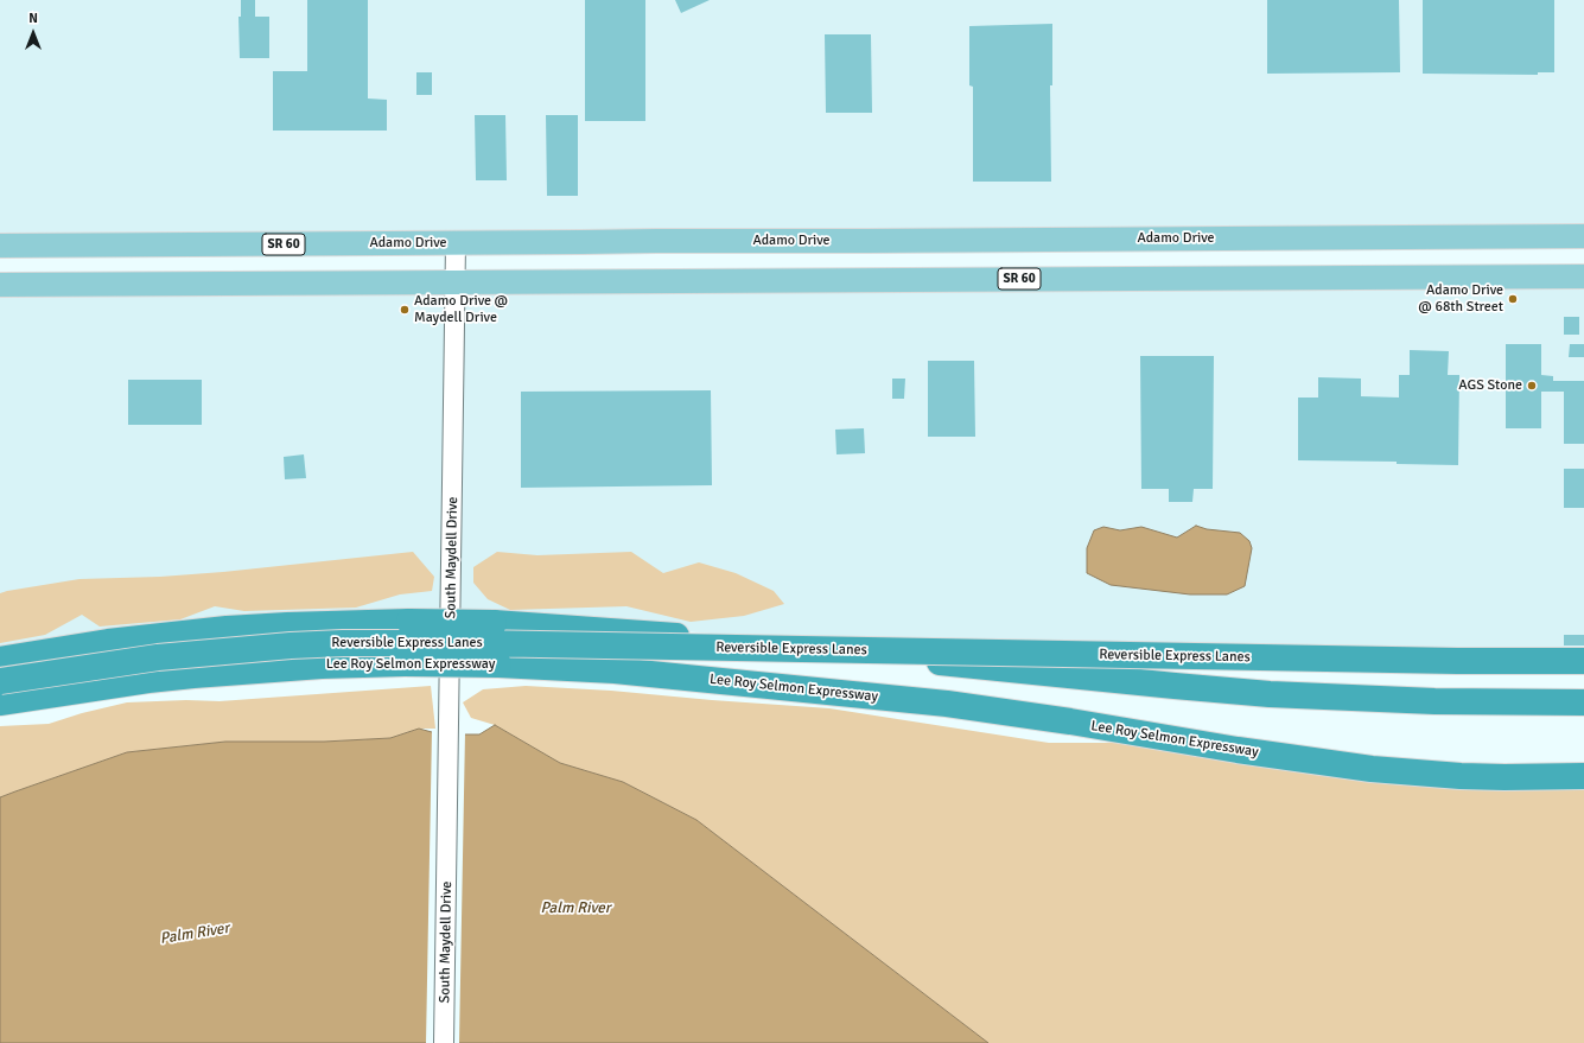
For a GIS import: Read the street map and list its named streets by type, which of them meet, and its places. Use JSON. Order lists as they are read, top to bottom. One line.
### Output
{"streets":{"highway":["Reversible Express Lanes","Lee Roy Selmon Expressway"],"main road":["Adamo Drive","SR 60"],"street":["South Maydell Drive"]},"crossings":[["Adamo Drive","South Maydell Drive"],["SR 60","South Maydell Drive"]],"water":["Palm River"],"places":["Adamo Drive @ 68th Street","Adamo Drive @ Maydell Drive","AGS Stone"],"north":"top"}
